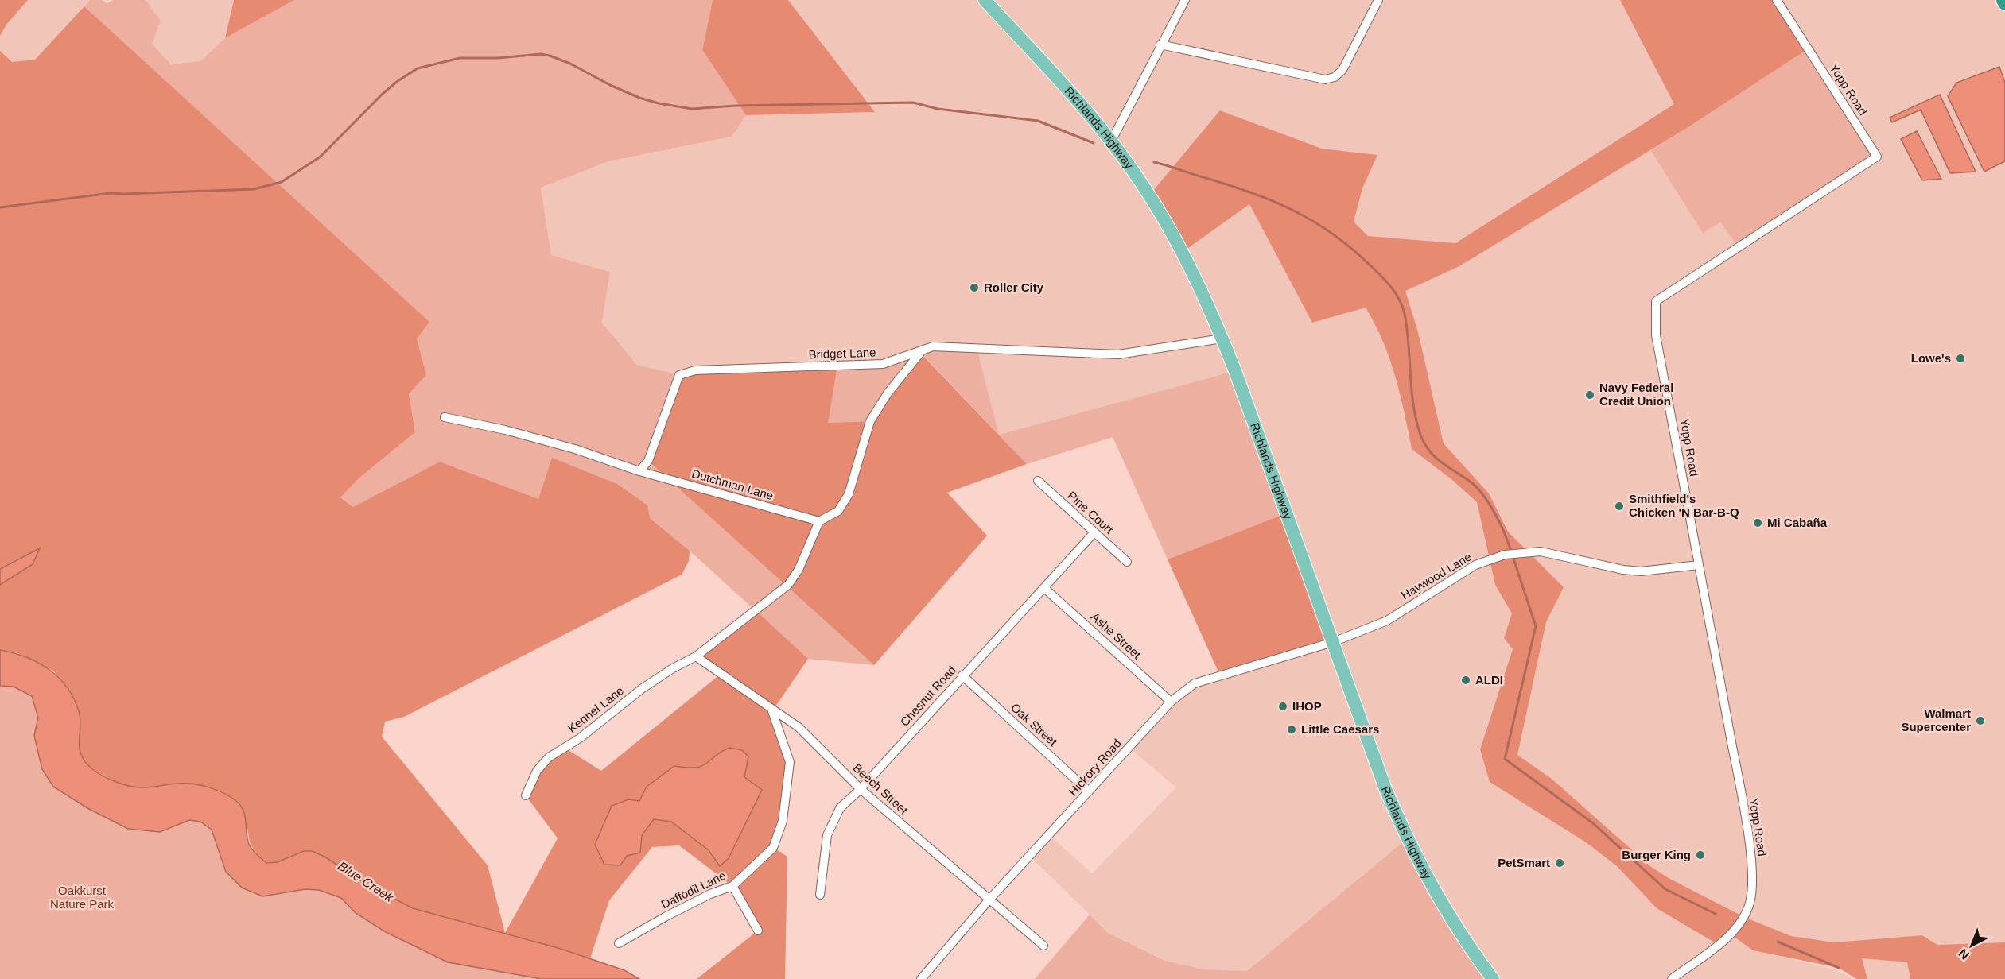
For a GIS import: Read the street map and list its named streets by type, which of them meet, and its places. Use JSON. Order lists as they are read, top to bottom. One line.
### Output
{"streets":{"main road":["Richlands Highway"],"street":["Yopp Road","Bridget Lane","Dutchman Lane","Pine Court","Haywood Lane","Ashe Street","Chesnut Road","Kennel Lane","Oak Street","Hickory Road","Beech Street","Daffodil Lane"]},"crossings":[["Yopp Road","Haywood Lane"],["Richlands Highway","Bridget Lane"],["Richlands Highway","Haywood Lane"],["Richlands Highway","Hickory Road"],["Bridget Lane","Dutchman Lane"],["Dutchman Lane","Kennel Lane"],["Pine Court","Chesnut Road"],["Haywood Lane","Hickory Road"],["Ashe Street","Chesnut Road"],["Ashe Street","Hickory Road"],["Chesnut Road","Oak Street"],["Chesnut Road","Beech Street"],["Kennel Lane","Beech Street"],["Oak Street","Hickory Road"],["Hickory Road","Beech Street"],["Beech Street","Daffodil Lane"]],"water":["Blue Creek"],"parks":["Oakkurst Nature Park"],"places":["Roller City","Lowe's","Navy Federal Credit Union","Smithfield's Chicken 'N Bar-B-Q","Mi Cabaña","ALDI","IHOP","Walmart Supercenter","Little Caesars","Burger King","PetSmart"],"north":"bottom left"}
